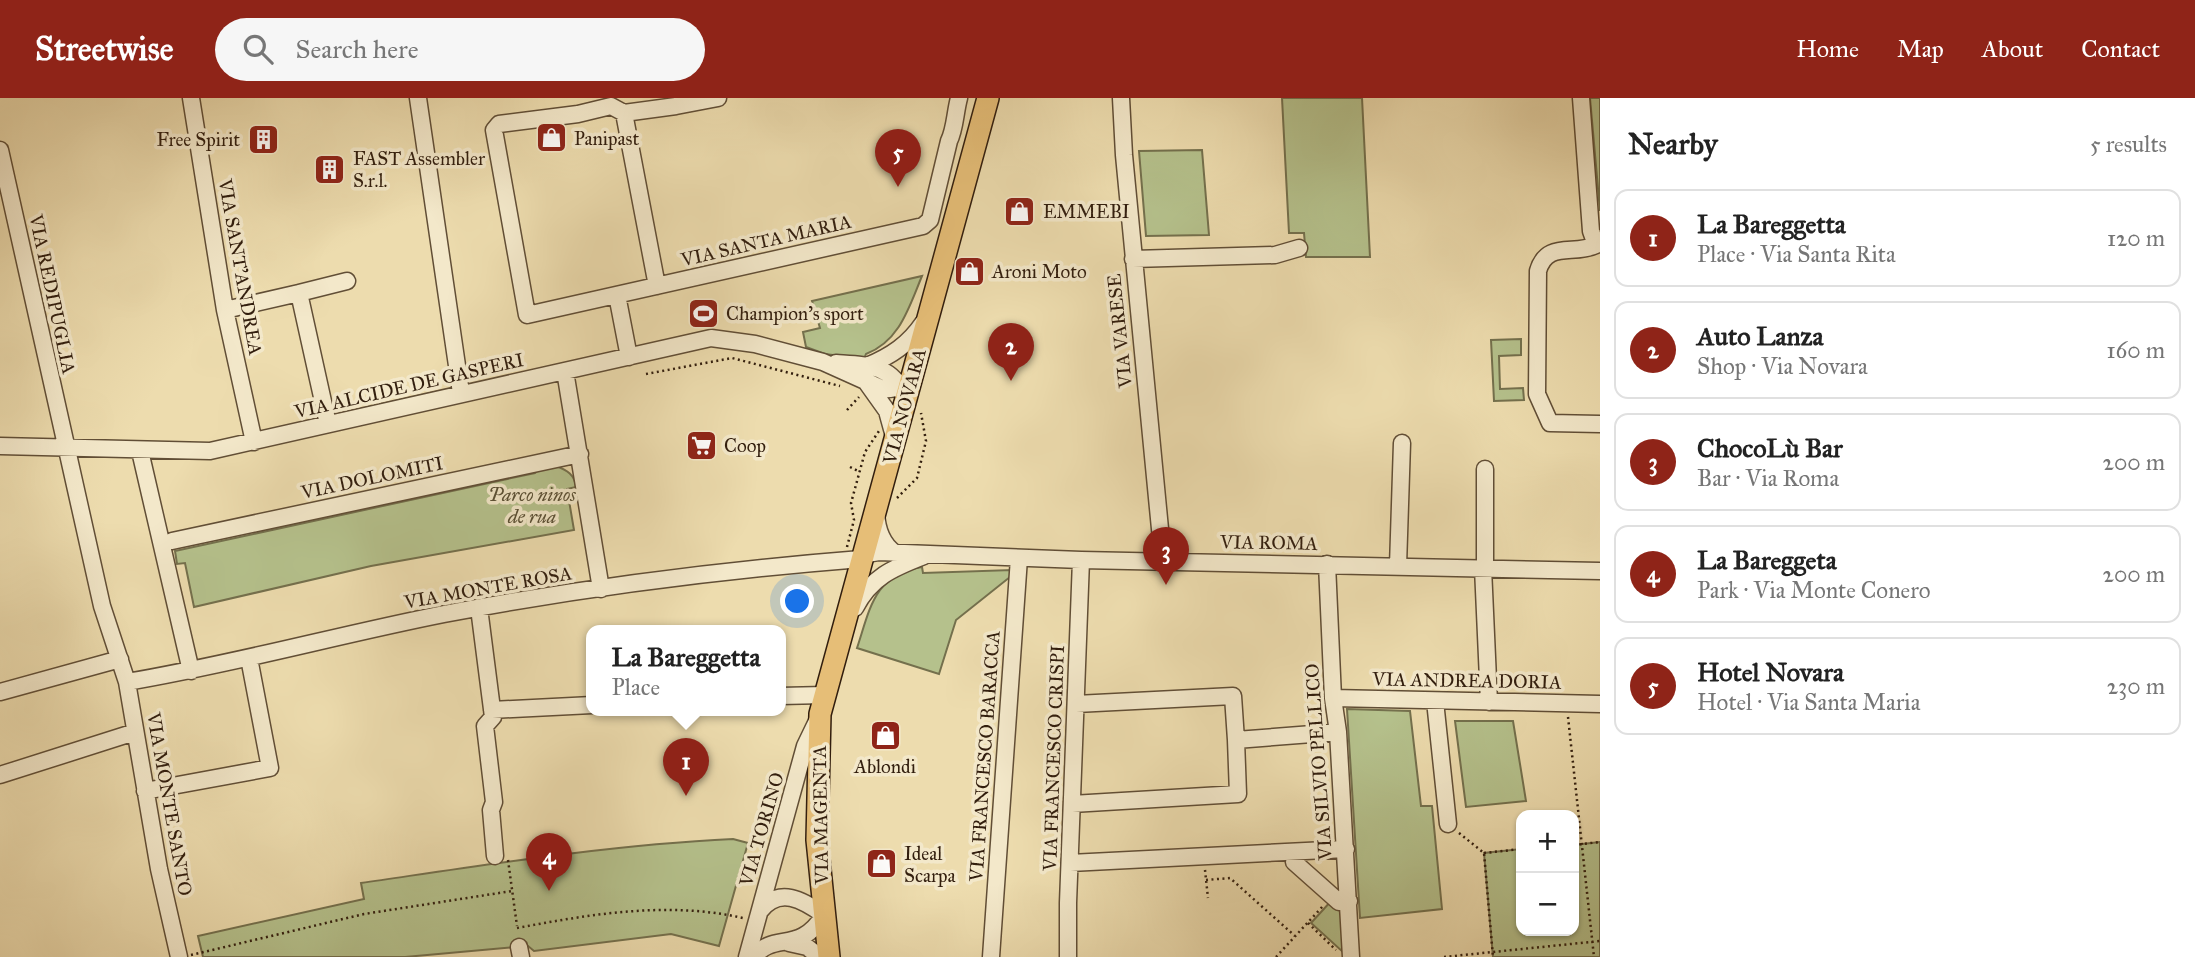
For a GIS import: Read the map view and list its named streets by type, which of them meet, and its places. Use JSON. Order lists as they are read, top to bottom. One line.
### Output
{"streets":{"main road":["VIA NOVARA","VIA MAGENTA"],"street":["VIA SANTA MARIA","VIA SANT'ANDREA","VIA REDIPUGLIA","VIA VARESE","VIA ALCIDE DE GASPERI","VIA DOLOMITI","VIA ROMA","VIA MONTE ROSA","VIA ANDREA DORIA","VIA FRANCESCO BARACCA","VIA FRANCESCO CRISPI","VIA SILVIO PELLICO","VIA MONTE SANTO","VIA TORINO"]},"crossings":[["VIA SANT'ANDREA","VIA ALCIDE DE GASPERI"],["VIA REDIPUGLIA","VIA ALCIDE DE GASPERI"],["VIA REDIPUGLIA","VIA MONTE SANTO"],["VIA VARESE","VIA ROMA"],["VIA ALCIDE DE GASPERI","VIA NOVARA"],["VIA NOVARA","VIA MONTE ROSA"],["VIA NOVARA","VIA MAGENTA"],["VIA NOVARA","VIA TORINO"],["VIA ROMA","VIA MONTE ROSA"],["VIA ROMA","VIA FRANCESCO BARACCA"],["VIA ROMA","VIA FRANCESCO CRISPI"],["VIA ROMA","VIA SILVIO PELLICO"],["VIA MONTE ROSA","VIA MONTE SANTO"],["VIA ANDREA DORIA","VIA SILVIO PELLICO"],["VIA MAGENTA","VIA TORINO"]],"parks":["Parco ninos de rua"],"places":{"shop":["Panipast","EMMEBI","Aroni Moto","Ablondi","Ideal Scarpa"],"building":["Free Spirit","FAST Assembler S.r.l."],"sports":["Champion's sport"],"supermarket":["Coop"]},"page":{"header":"Streetwise","search":"Search here","nav":["Home","Map","About","Contact"],"heading":["Nearby","5 results"],"pins":["5","2","3","1","4"],"list":[{"mark":"1","name":"La Bareggetta","note":"Place · Via Santa Rita","value":"120 m"},{"mark":"2","name":"Auto Lanza","note":"Shop · Via Novara","value":"160 m"},{"mark":"3","name":"ChocoLù Bar","note":"Bar · Via Roma","value":"200 m"},{"mark":"4","name":"La Bareggeta","note":"Park · Via Monte Conero","value":"200 m"},{"mark":"5","name":"Hotel Novara","note":"Hotel · Via Santa Maria","value":"230 m"}],"popup":["La Bareggetta","Place"],"map_buttons":["+","−"]}}
